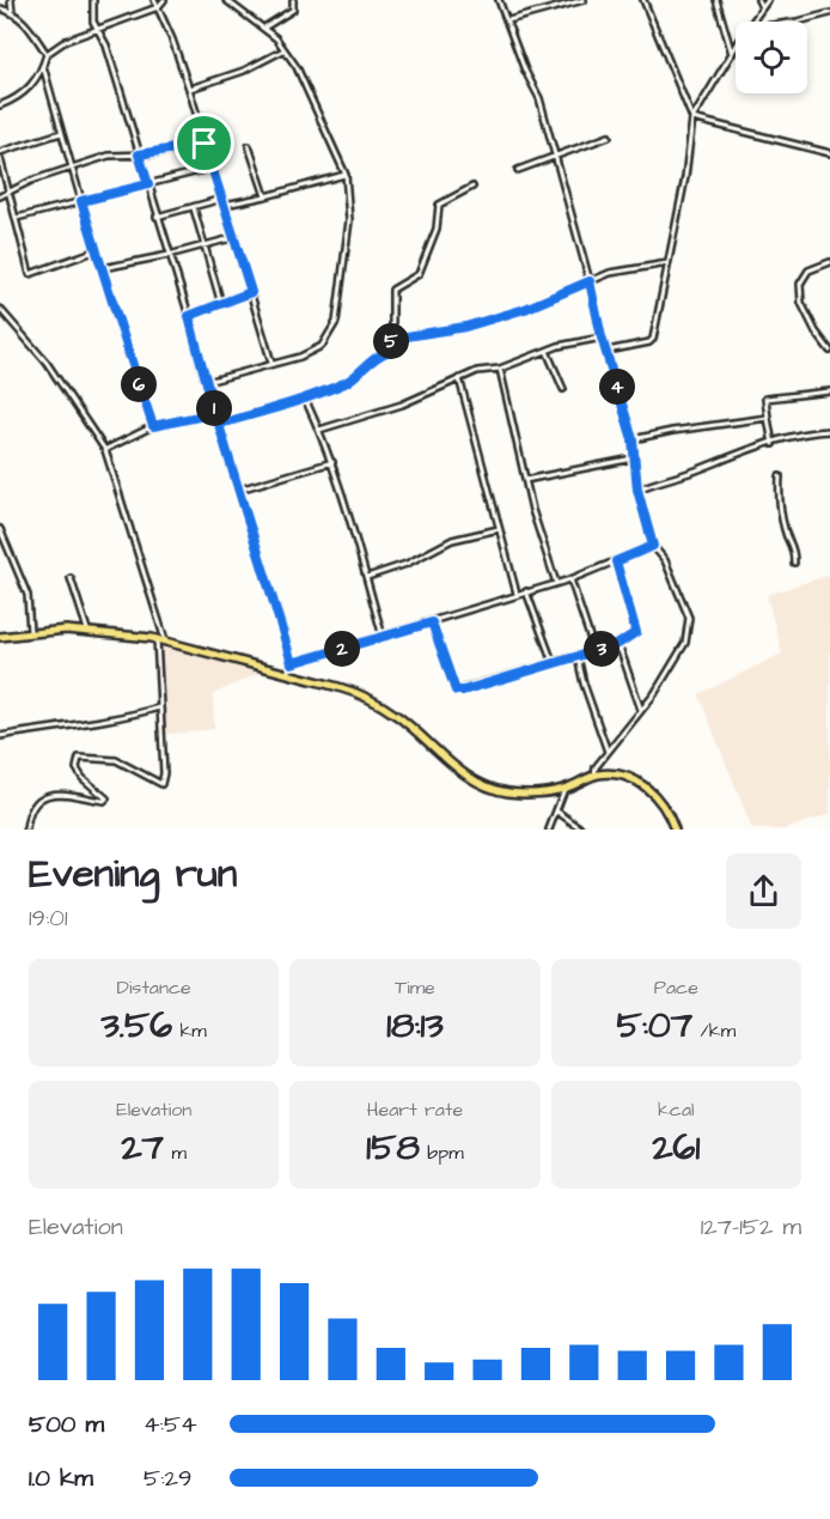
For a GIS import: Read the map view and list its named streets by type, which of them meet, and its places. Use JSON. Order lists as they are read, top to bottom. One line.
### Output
{"page":{"pins":["5","6","4","1","2","3"],"heading":["Evening run","19:01"],"stats":[["Distance","3.56 km"],["Time","18:13"],["Pace","5:07 /km"],["Elevation","27 m"],["Heart rate","158 bpm"],["kcal","261"]],"chart":["Elevation","127–152 m"],"list":[{"name":"500 m","note":"4:54"},{"name":"1.0 km","note":"5:29"}]}}
